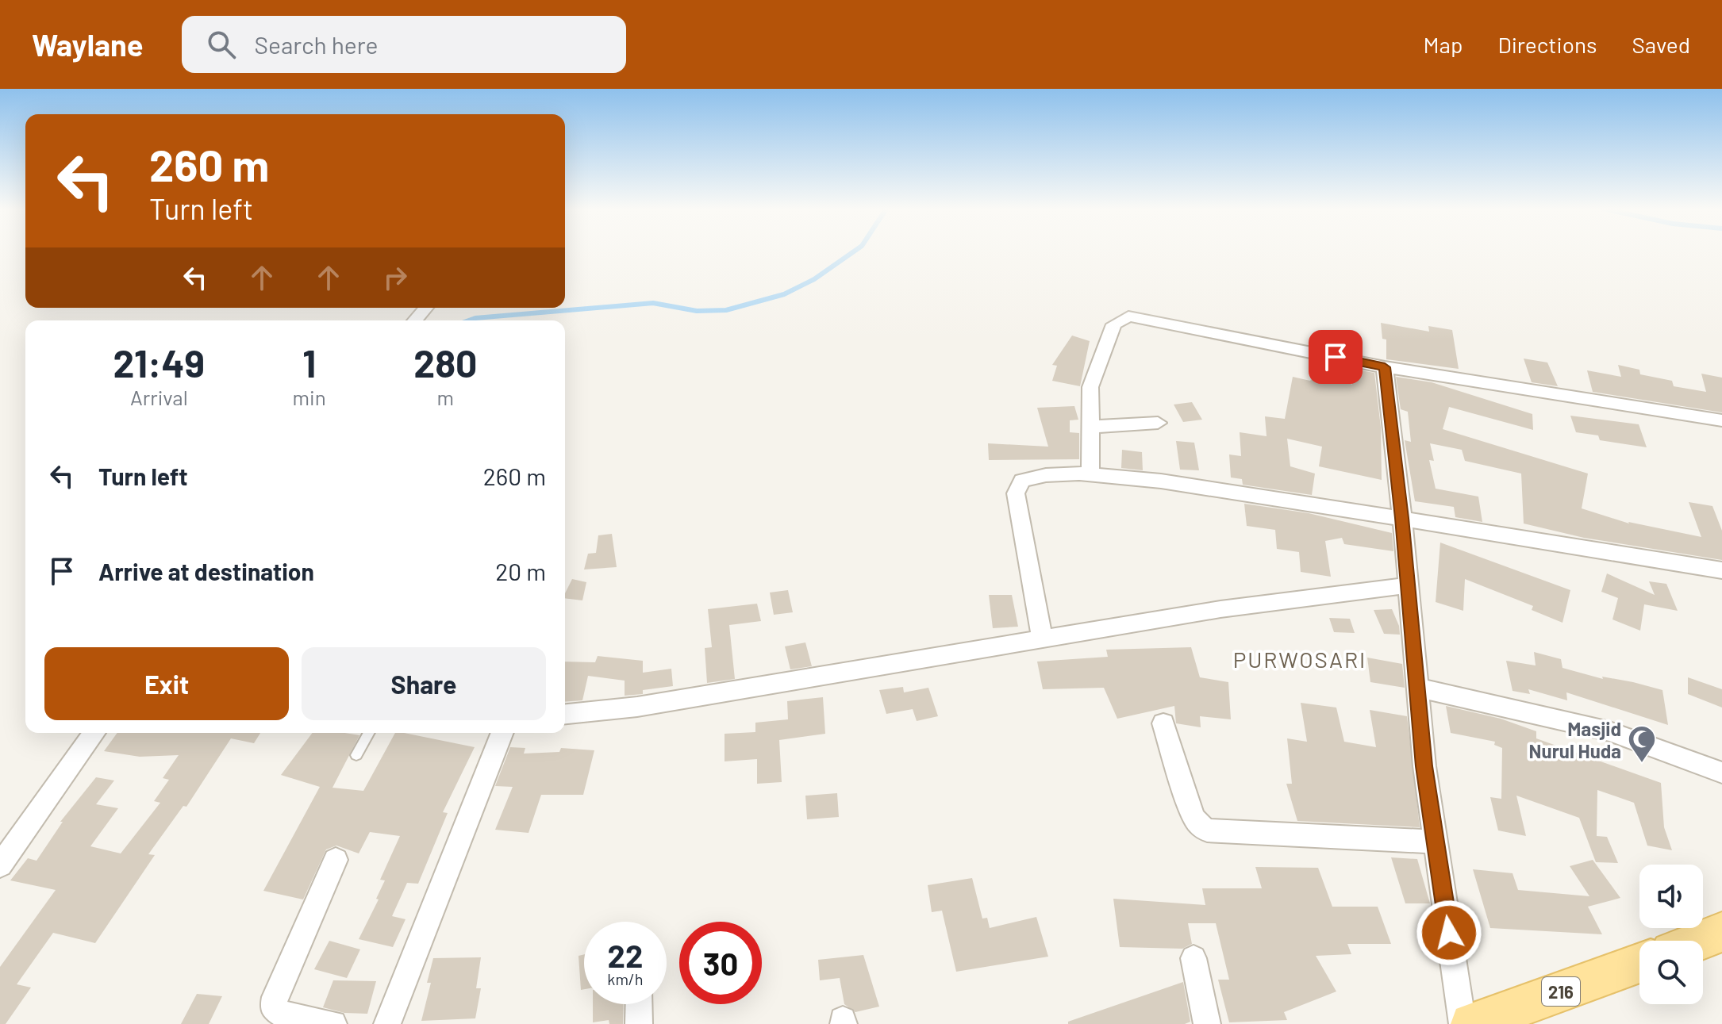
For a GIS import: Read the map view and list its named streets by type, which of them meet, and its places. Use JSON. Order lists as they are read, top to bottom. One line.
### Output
{"streets":{"main road":["216"]},"districts":["PURWOSARI"],"places":{"mosque":["Masjid Nurul Huda"]},"page":{"header":"Waylane","search":"Search here","nav":["Map","Directions","Saved"],"turn":["260 m","Turn left"],"eta":["21:49","Arrival","1","min","280","m"],"list":[{"name":"Turn left","value":"260 m"},{"name":"Arrive at destination","value":"20 m"}],"buttons":["Exit","Share"],"speed":"22 km/h","limit":"30"}}
